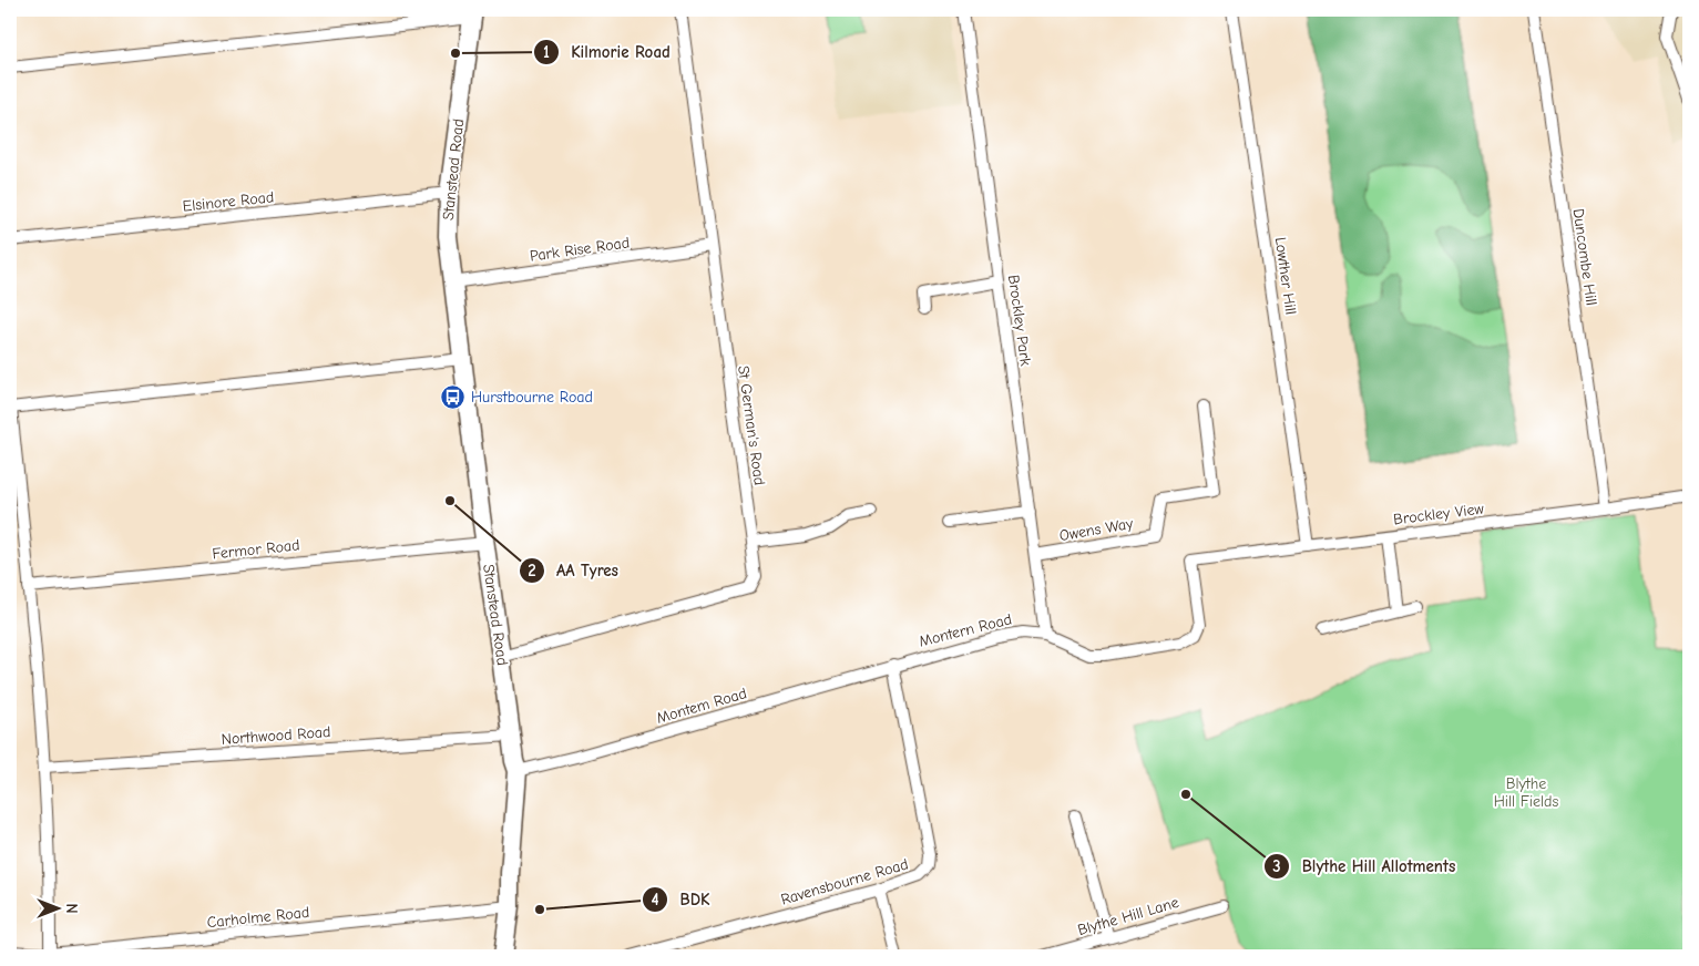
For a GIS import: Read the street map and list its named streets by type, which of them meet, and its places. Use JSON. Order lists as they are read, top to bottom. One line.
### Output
{"streets":{"highway":["Stanstead Road"],"street":["Elsinore Road","Park Rise Road","Duncombe Hill","Lowther Hill","Brockley Park","St German's Road","Brockley View","Owens Way","Fermor Road","Montern Road","Montem Road","Northwood Road","Ravensbourne Road","Blythe Hill Lane","Carholme Road"]},"crossings":[["Stanstead Road","Elsinore Road"],["Stanstead Road","Park Rise Road"],["Stanstead Road","St German's Road"],["Stanstead Road","Fermor Road"],["Stanstead Road","Montem Road"],["Stanstead Road","Northwood Road"],["Stanstead Road","Carholme Road"],["Park Rise Road","St German's Road"],["Duncombe Hill","Brockley View"],["Lowther Hill","Brockley View"],["Brockley Park","Brockley View"],["Brockley Park","Owens Way"],["Brockley Park","Montern Road"],["Brockley View","Montern Road"],["Montern Road","Montem Road"],["Montern Road","Ravensbourne Road"],["Montem Road","Ravensbourne Road"]],"parks":["Blythe Hill Fields"],"places":{"other":["Kilmorie Road","AA Tyres","Blythe Hill Allotments","BDK"],"bus stop":["Hurstbourne Road"]},"north":"right"}
